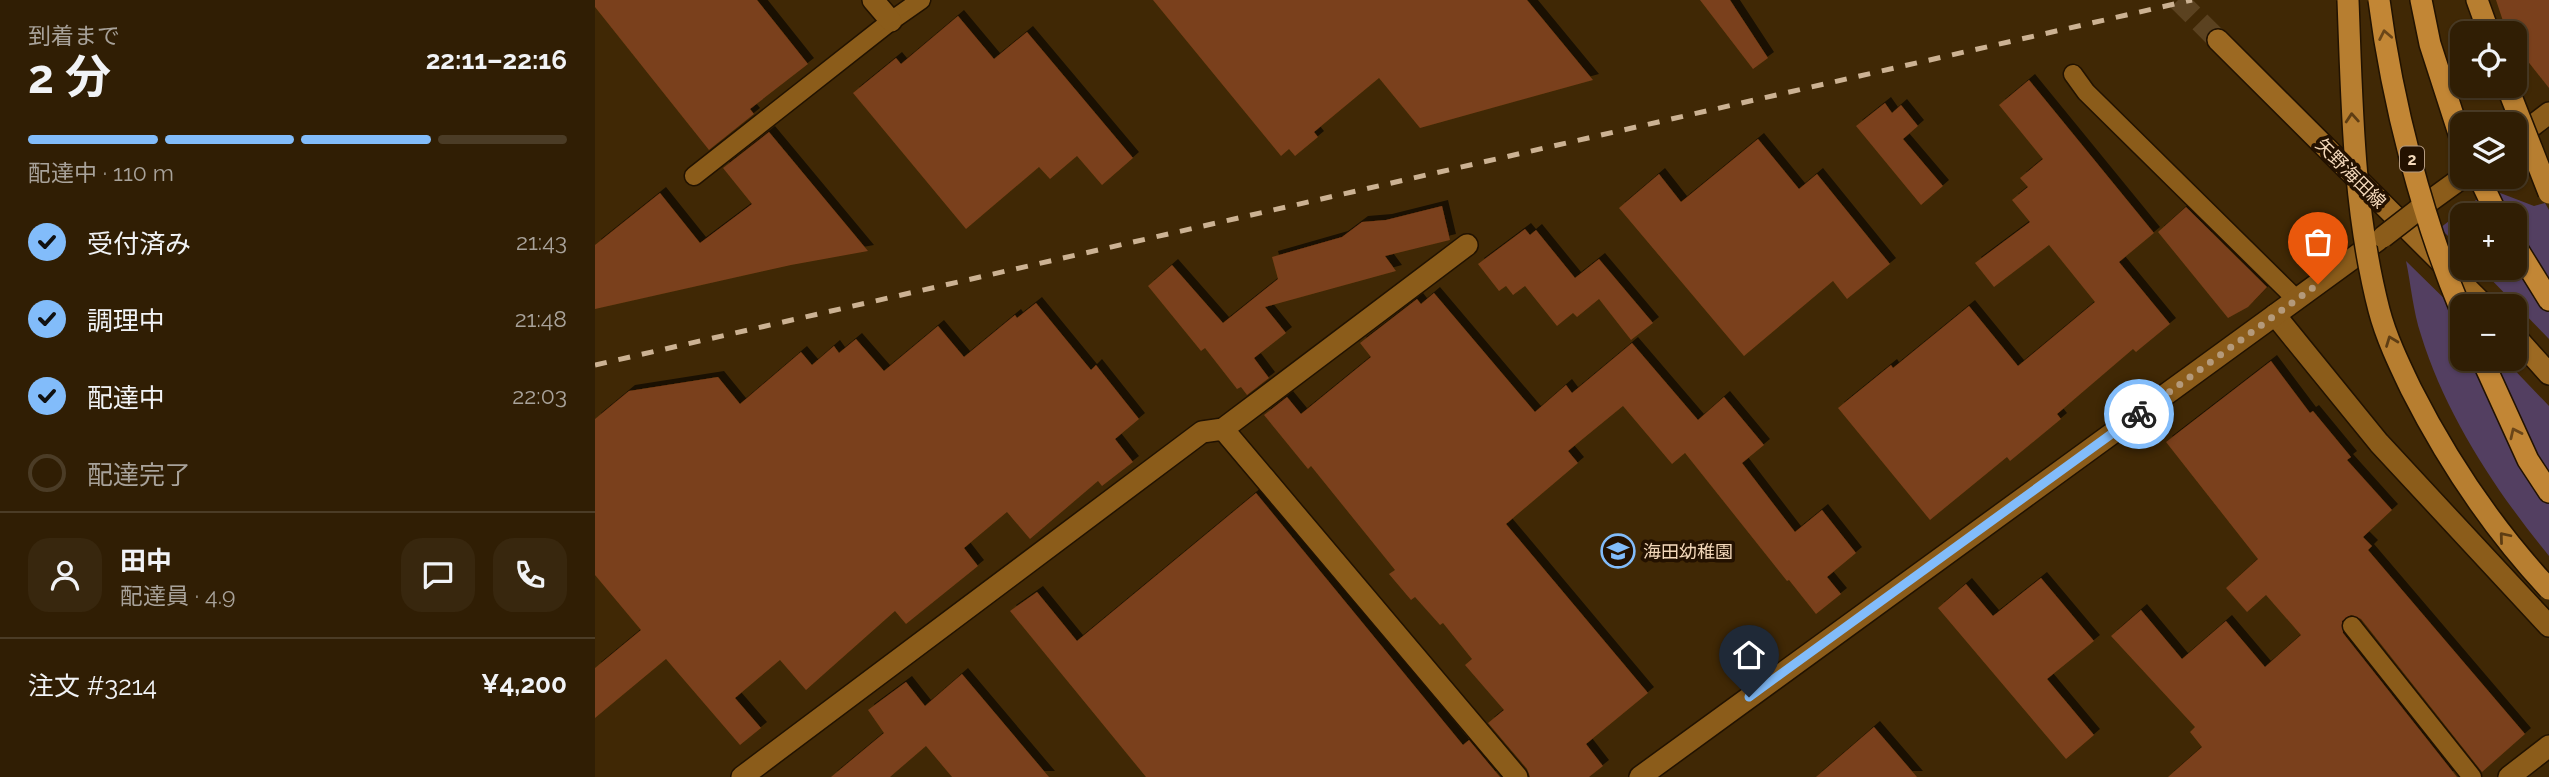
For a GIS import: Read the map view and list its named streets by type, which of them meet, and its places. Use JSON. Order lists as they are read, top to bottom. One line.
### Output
{"streets":{"highway":["2"],"main road":["矢野海田線"]},"places":{"school or university":["海田幼稚園"]},"page":{"heading":["2 分","到着まで","22:11–22:16"],"panel":["田中","配達員 · 4.9","注文 #3214","¥4,200"],"map_buttons":["+","−"],"bar":"配達中 · 110 m","list":[["受付済み","21:43"],["調理中","21:48"],["配達中","22:03"],"配達完了"]}}
